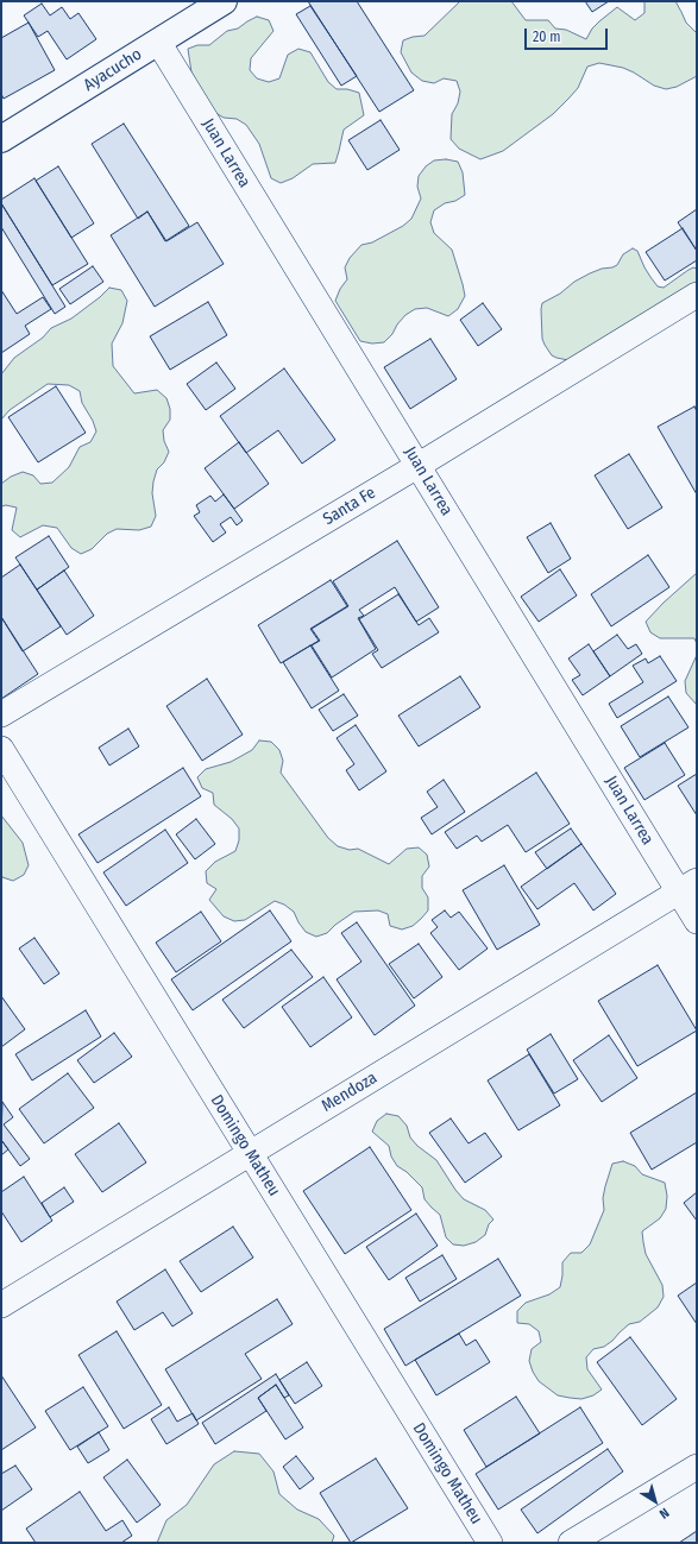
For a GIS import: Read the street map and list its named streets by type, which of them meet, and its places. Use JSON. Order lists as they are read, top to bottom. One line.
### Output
{"streets":{"street":["Ayacucho","Juan Larrea","Santa Fe","Mendoza","Domingo Matheu"]},"crossings":[["Ayacucho","Juan Larrea"],["Juan Larrea","Santa Fe"],["Juan Larrea","Mendoza"],["Mendoza","Domingo Matheu"]],"scale_bar":"20 m","north":"bottom right"}
